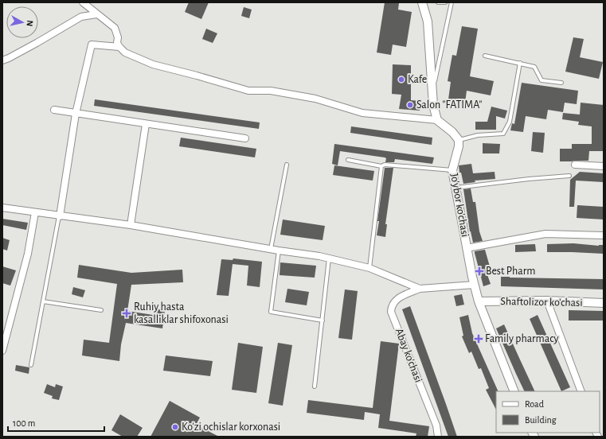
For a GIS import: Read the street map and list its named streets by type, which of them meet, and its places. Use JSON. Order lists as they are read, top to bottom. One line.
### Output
{"streets":{"street":["Jo'ybor ko'chasi","Shaftolizor ko'chasi","Abay ko'chasi"]},"crossings":[["Jo'ybor ko'chasi","Shaftolizor ko'chasi"]],"places":{"other":["Kafe","Salon \"FATIMA\"","Ko'zi ochislar korxonasi"],"health":["Best Pharm","Ruhiy hasta kasalliklar shifoxonasi","Family pharmacy"]},"legend":["Road","Building"],"scale_bar":"100 m","north":"right"}
